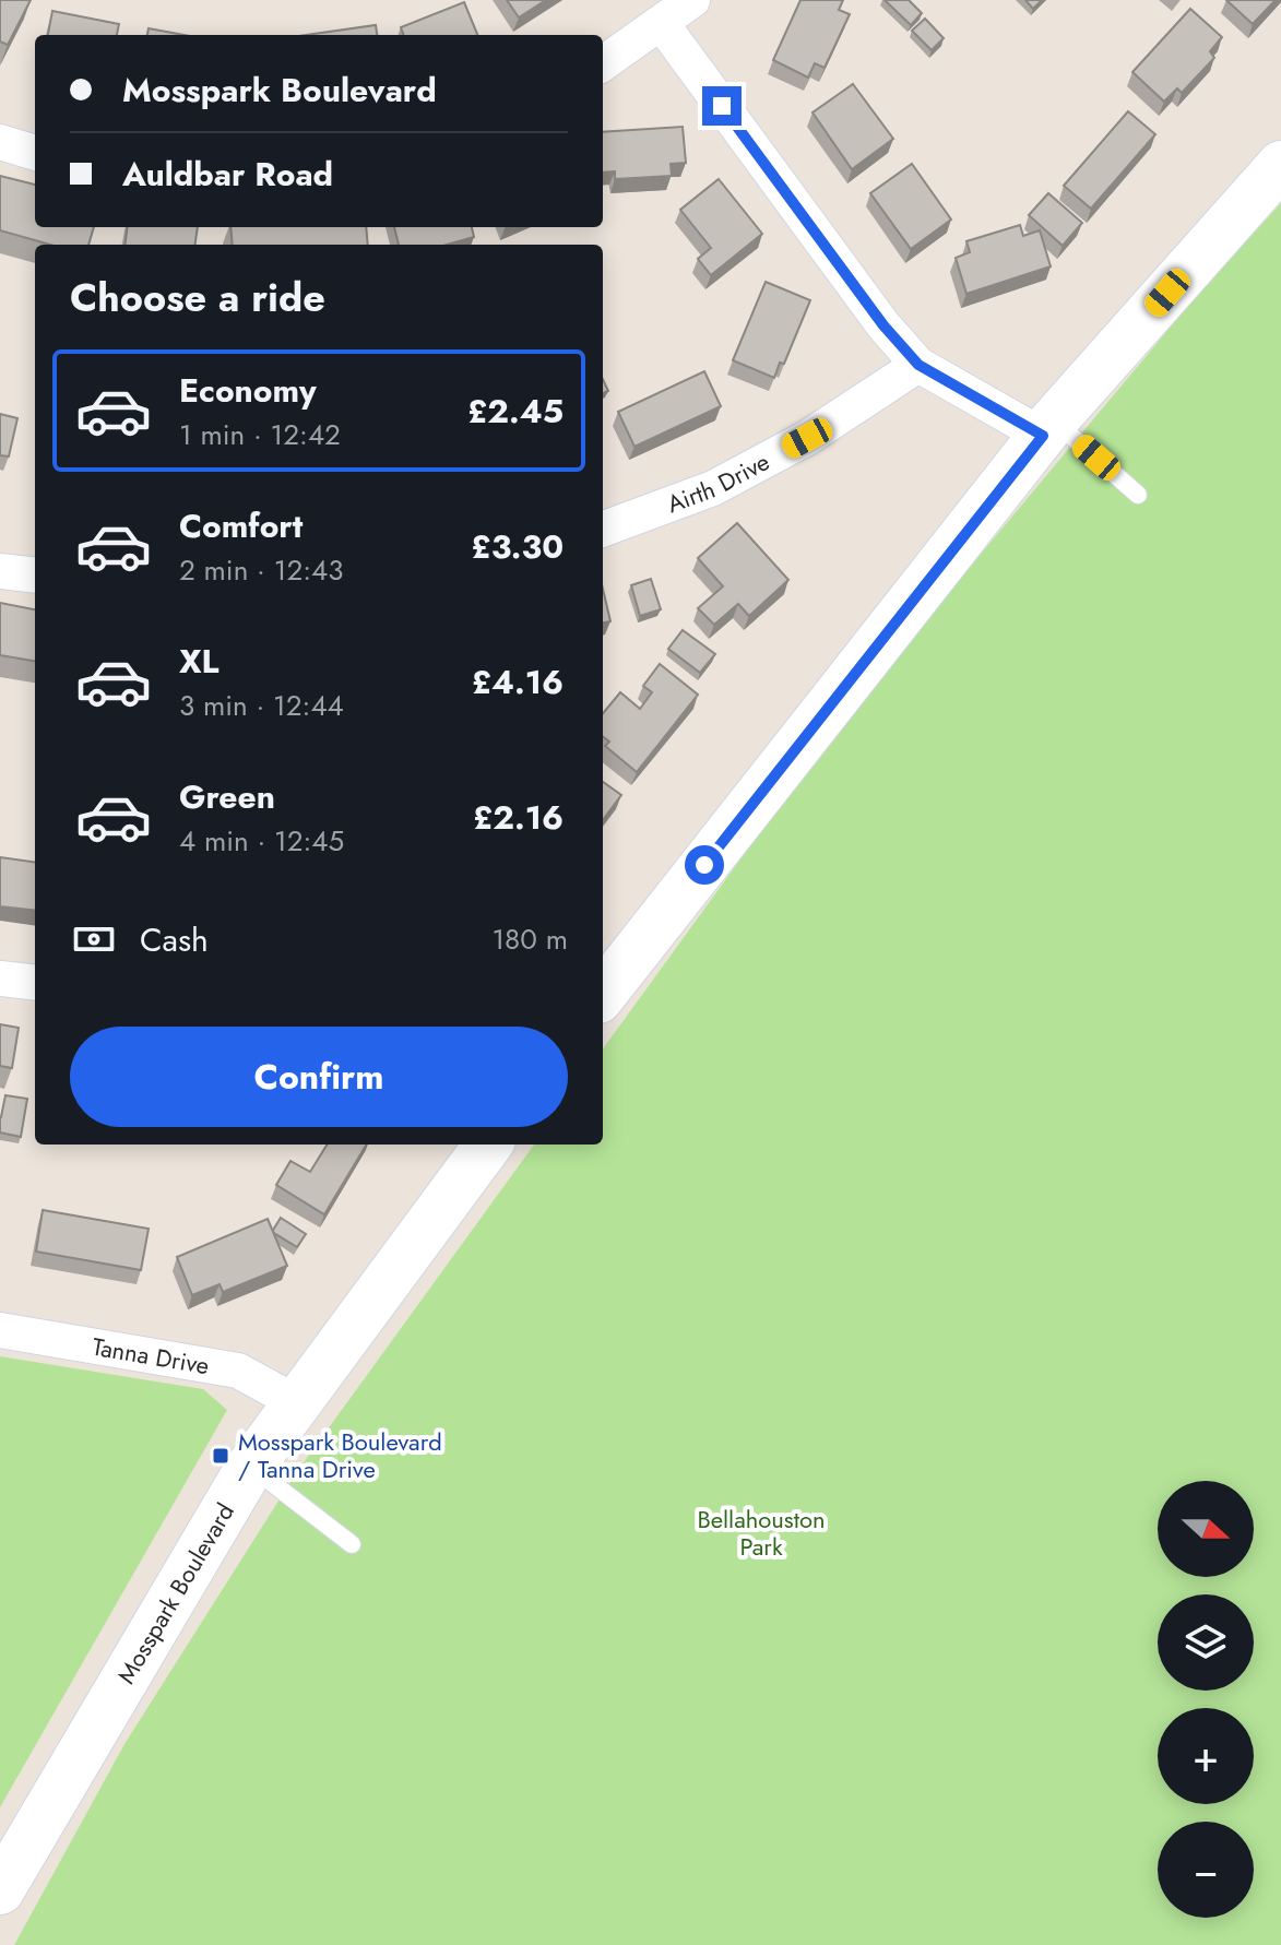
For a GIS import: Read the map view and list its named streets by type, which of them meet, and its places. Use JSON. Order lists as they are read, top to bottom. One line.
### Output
{"streets":{"street":["Airth Drive","Tanna Drive","Mosspark Boulevard"]},"crossings":[["Tanna Drive","Mosspark Boulevard"]],"parks":["Bellahouston Park"],"places":{"transit":["Mosspark Boulevard / Tanna Drive"]},"north":"right","page":{"banner":["Mosspark Boulevard","Auldbar Road"],"heading":"Choose a ride","list":[{"name":"Economy","note":"1 min · 12:42","value":"£2.45"},{"name":"Comfort","note":"2 min · 12:43","value":"£3.30"},{"name":"XL","note":"3 min · 12:44","value":"£4.16"},{"name":"Green","note":"4 min · 12:45","value":"£2.16"}],"pay":["Cash","180 m"],"buttons":"Confirm","map_buttons":["+","−"]}}
